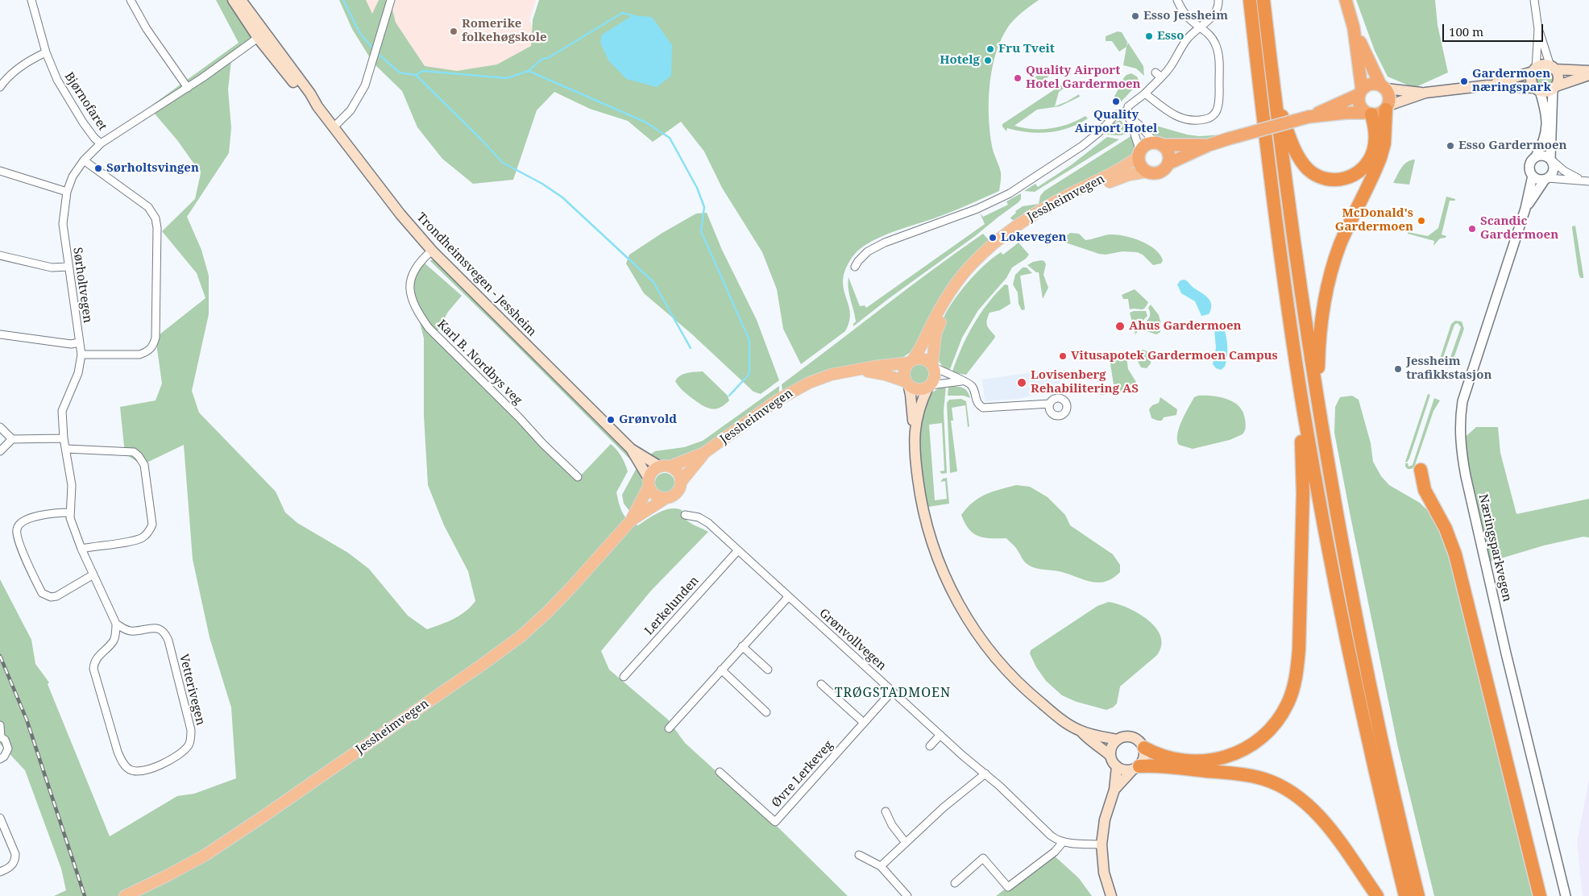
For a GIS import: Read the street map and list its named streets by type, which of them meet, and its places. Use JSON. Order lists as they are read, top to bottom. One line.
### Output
{"streets":{"main road":["Jessheimvegen","Trondheimsvegen - Jessheim"],"street":["Bjørnofaret","Sørholtvegen","Karl B. Nordbys veg","Næringsparkvegen","Lerkelunden","Grønvollvegen","Vetterivegen","Øvre Lerkeveg"]},"crossings":[["Bjørnofaret","Sørholtvegen"],["Jessheimvegen","Trondheimsvegen - Jessheim"],["Trondheimsvegen - Jessheim","Sørholtvegen"],["Trondheimsvegen - Jessheim","Karl B. Nordbys veg"],["Sørholtvegen","Vetterivegen"],["Lerkelunden","Grønvollvegen"],["Grønvollvegen","Øvre Lerkeveg"]],"districts":["TRØGSTADMOEN"],"places":["Esso Jessheim","Romerike folkehøgskole","Esso","Fru Tveit","Hotelg","Quality Airport Hotel Gardermoen","Gardermoen næringspark","Quality Airport Hotel","Esso Gardermoen","Sørholtsvingen","McDonald's Gardermoen","Scandic Gardermoen","Lokevegen","Ahus Gardermoen","Vitusapotek Gardermoen Campus","Jessheim trafikkstasjon","Lovisenberg Rehabilitering AS","Grønvold"],"scale_bar":"100 m"}
